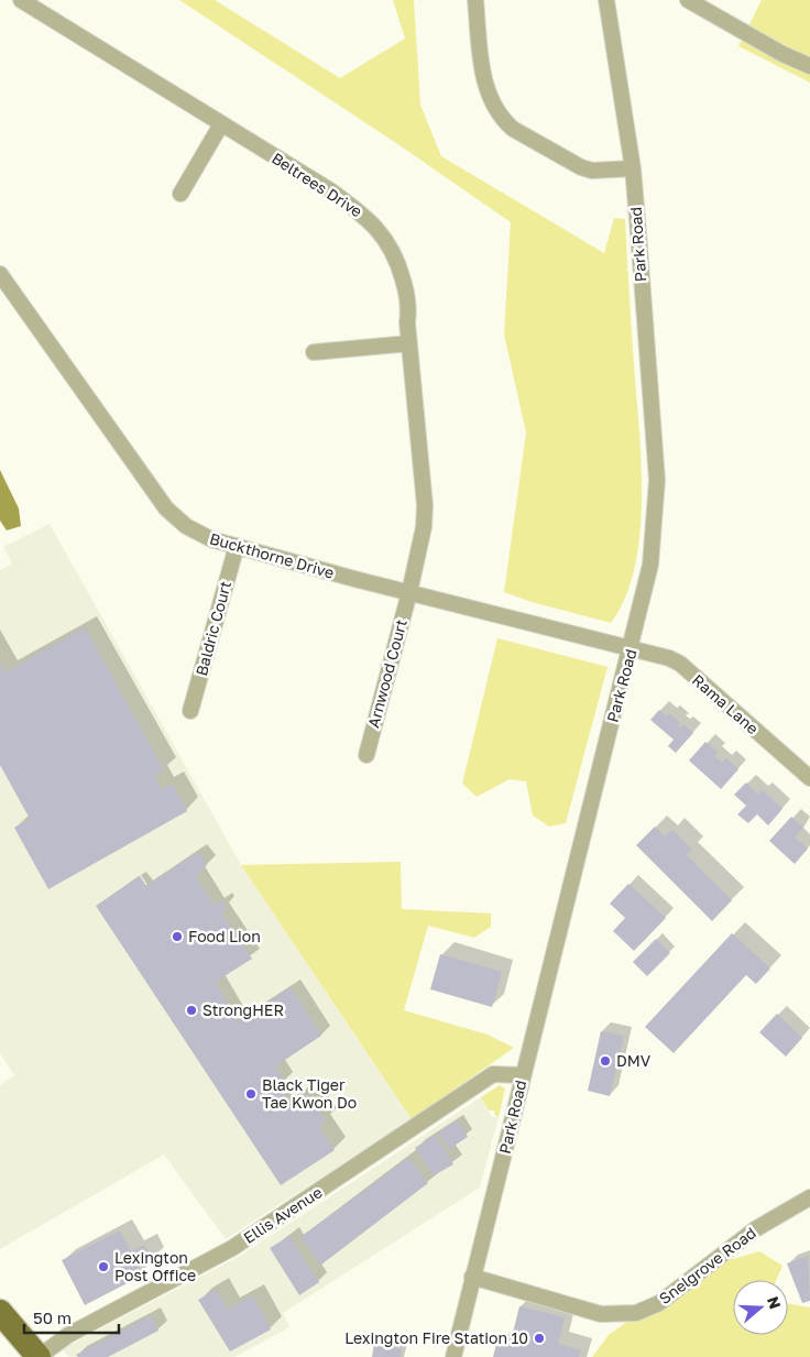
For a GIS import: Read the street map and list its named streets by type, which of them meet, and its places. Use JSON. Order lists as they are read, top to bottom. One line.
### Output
{"streets":{"street":["Beltrees Drive","Park Road","Buckthorne Drive","Baldric Court","Arnwood Court","Rama Lane","Ellis Avenue","Snelgrove Road"]},"crossings":[["Beltrees Drive","Buckthorne Drive"],["Beltrees Drive","Arnwood Court"],["Park Road","Buckthorne Drive"],["Park Road","Rama Lane"],["Park Road","Ellis Avenue"],["Park Road","Snelgrove Road"],["Buckthorne Drive","Baldric Court"],["Buckthorne Drive","Arnwood Court"],["Buckthorne Drive","Rama Lane"]],"places":["Food Lion","StrongHER","DMV","Black Tiger Tae Kwon Do","Lexington Post Office","Lexington Fire Station 10"],"scale_bar":"50 m","north":"right"}
